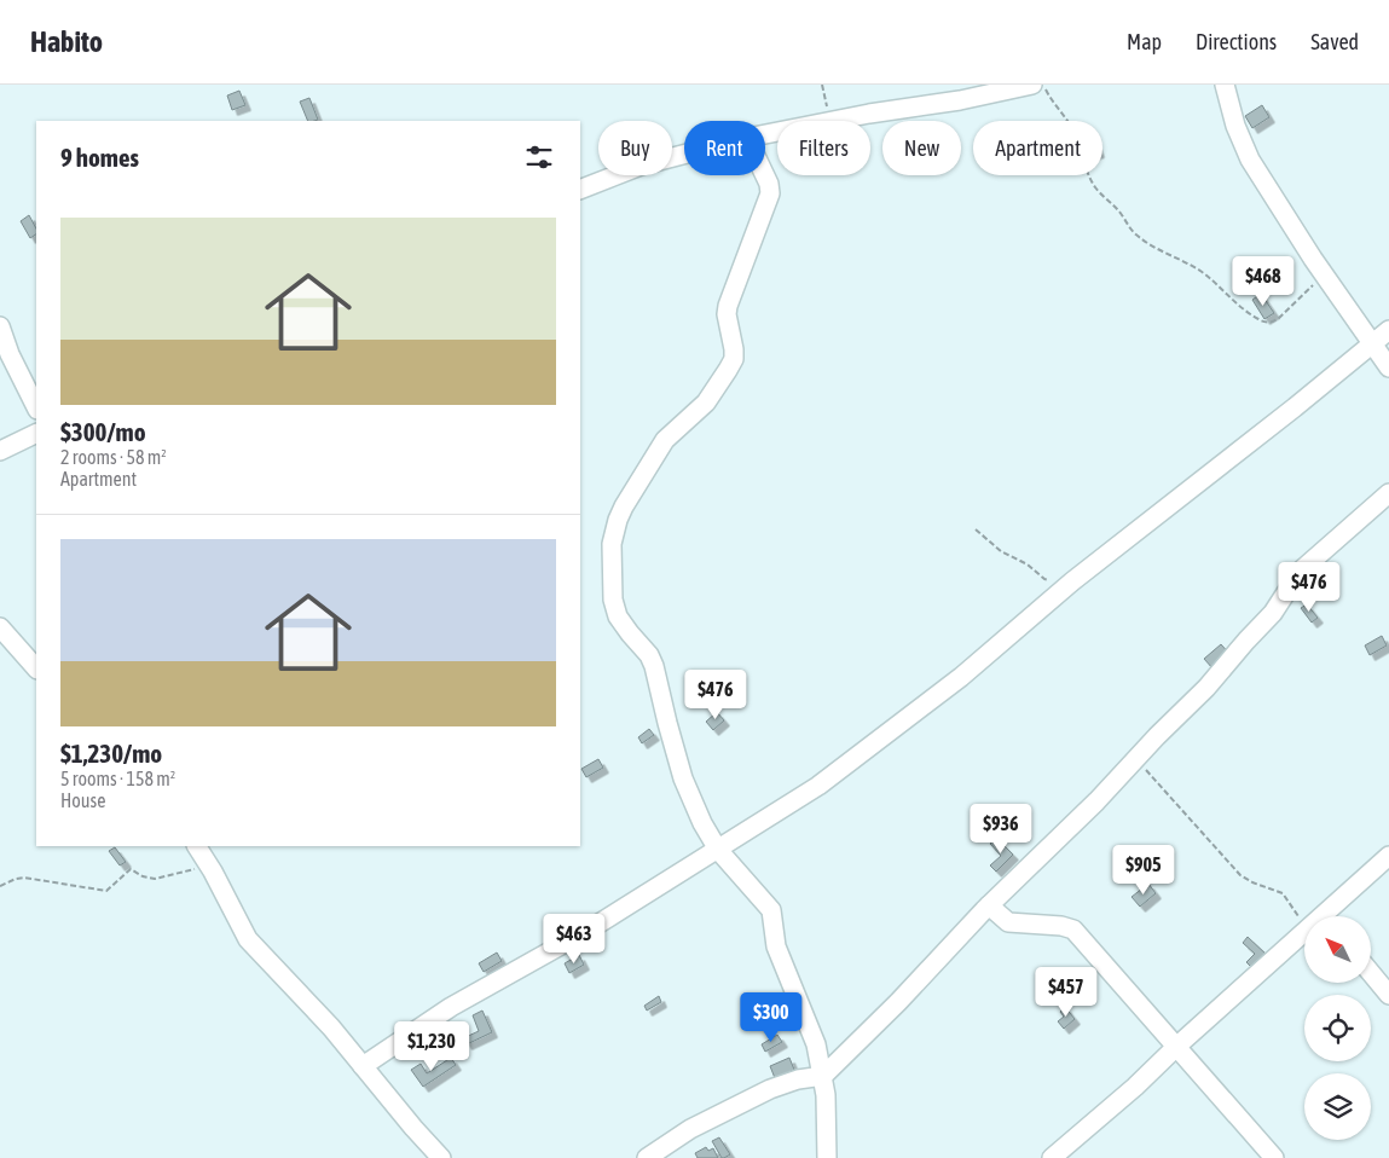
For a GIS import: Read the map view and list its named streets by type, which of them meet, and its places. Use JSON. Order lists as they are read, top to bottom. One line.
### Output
{"north":"top left","page":{"header":"Habito","nav":["Map","Directions","Saved"],"chip":["Buy","Rent","Filters","New","Apartment"],"heading":"9 homes","list":[{"name":"$300/mo","note":"2 rooms · 58 m² · Apartment"},{"name":"$1,230/mo","note":"5 rooms · 158 m² · House"}],"price":["$468","$476","$476","$936","$905","$463","$457","$300","$1,230"]}}
